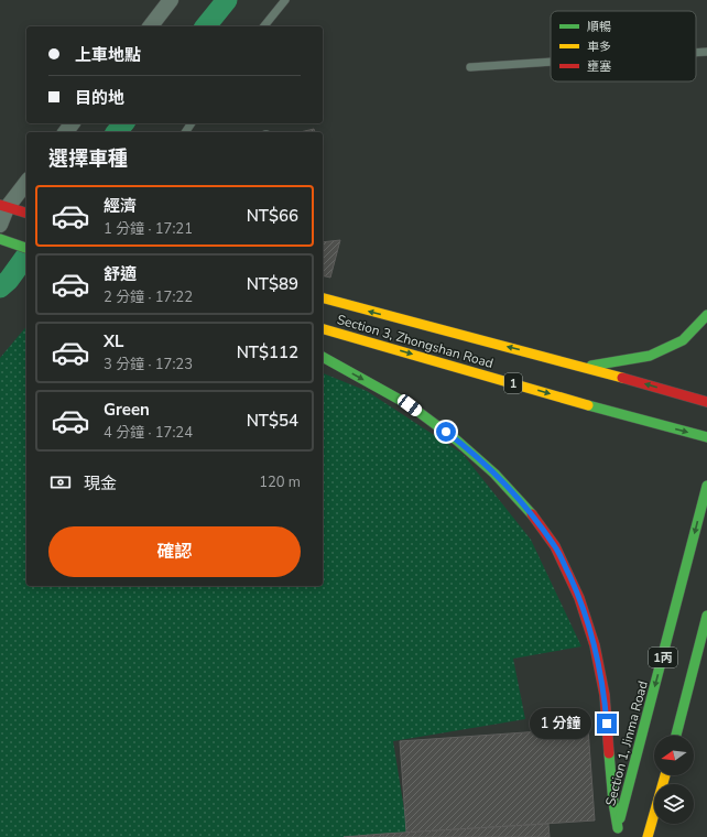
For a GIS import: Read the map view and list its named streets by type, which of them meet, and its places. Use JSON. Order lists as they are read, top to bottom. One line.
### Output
{"streets":{"main road":["Section 3, Zhongshan Road","1","1丙","Section 1, Jinma Road"]},"legend":["順暢","車多","壅塞"],"north":"left","page":{"banner":["上車地點","目的地"],"heading":"選擇車種","list":[{"name":"經濟","note":"1 分鐘 · 17:21","value":"NT$66"},{"name":"舒適","note":"2 分鐘 · 17:22","value":"NT$89"},{"name":"XL","note":"3 分鐘 · 17:23","value":"NT$112"},{"name":"Green","note":"4 分鐘 · 17:24","value":"NT$54"}],"pay":["現金","120 m"],"buttons":"確認","bubble":"1 分鐘"}}
